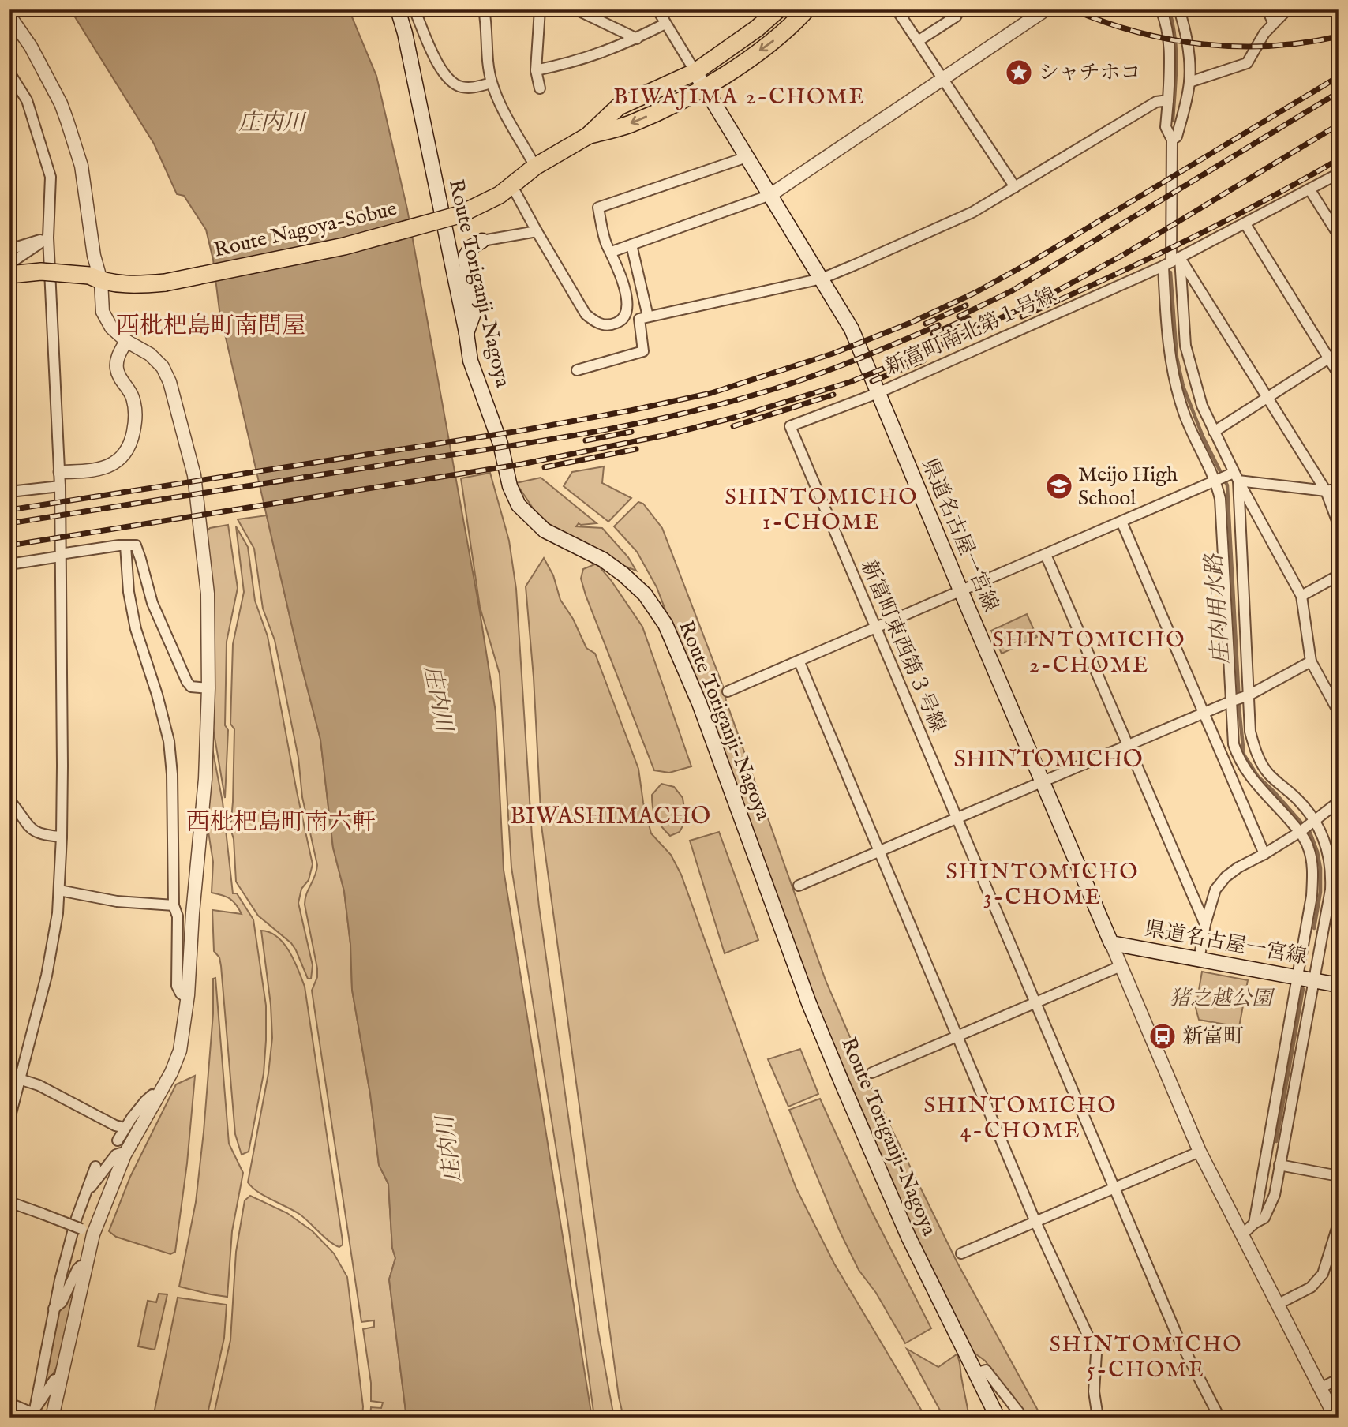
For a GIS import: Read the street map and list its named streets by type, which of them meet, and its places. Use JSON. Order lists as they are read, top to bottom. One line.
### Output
{"streets":{"main road":["Route Nagoya-Sobue","Route Toriganji-Nagoya","県道名古屋一宮線"],"street":["新富町南北第１号線","新富町東西第３号線"]},"crossings":[["Route Nagoya-Sobue","県道名古屋一宮線"],["新富町南北第１号線","県道名古屋一宮線"],["新富町南北第１号線","新富町東西第３号線"]],"districts":["BIWAJIMA 2-CHOME","西枇杷島町南問屋","SHINTOMICHO 1-CHOME","SHINTOMICHO 2-CHOME","SHINTOMICHO","BIWASHIMACHO","西枇杷島町南六軒","SHINTOMICHO 3-CHOME","SHINTOMICHO 4-CHOME","SHINTOMICHO 5-CHOME"],"water":["庄内川","庄内用水路"],"parks":["猪之越公園"],"places":{"place":["シャチホコ"],"school or university":["Meijo High School"],"bus stop":["新富町"]}}
